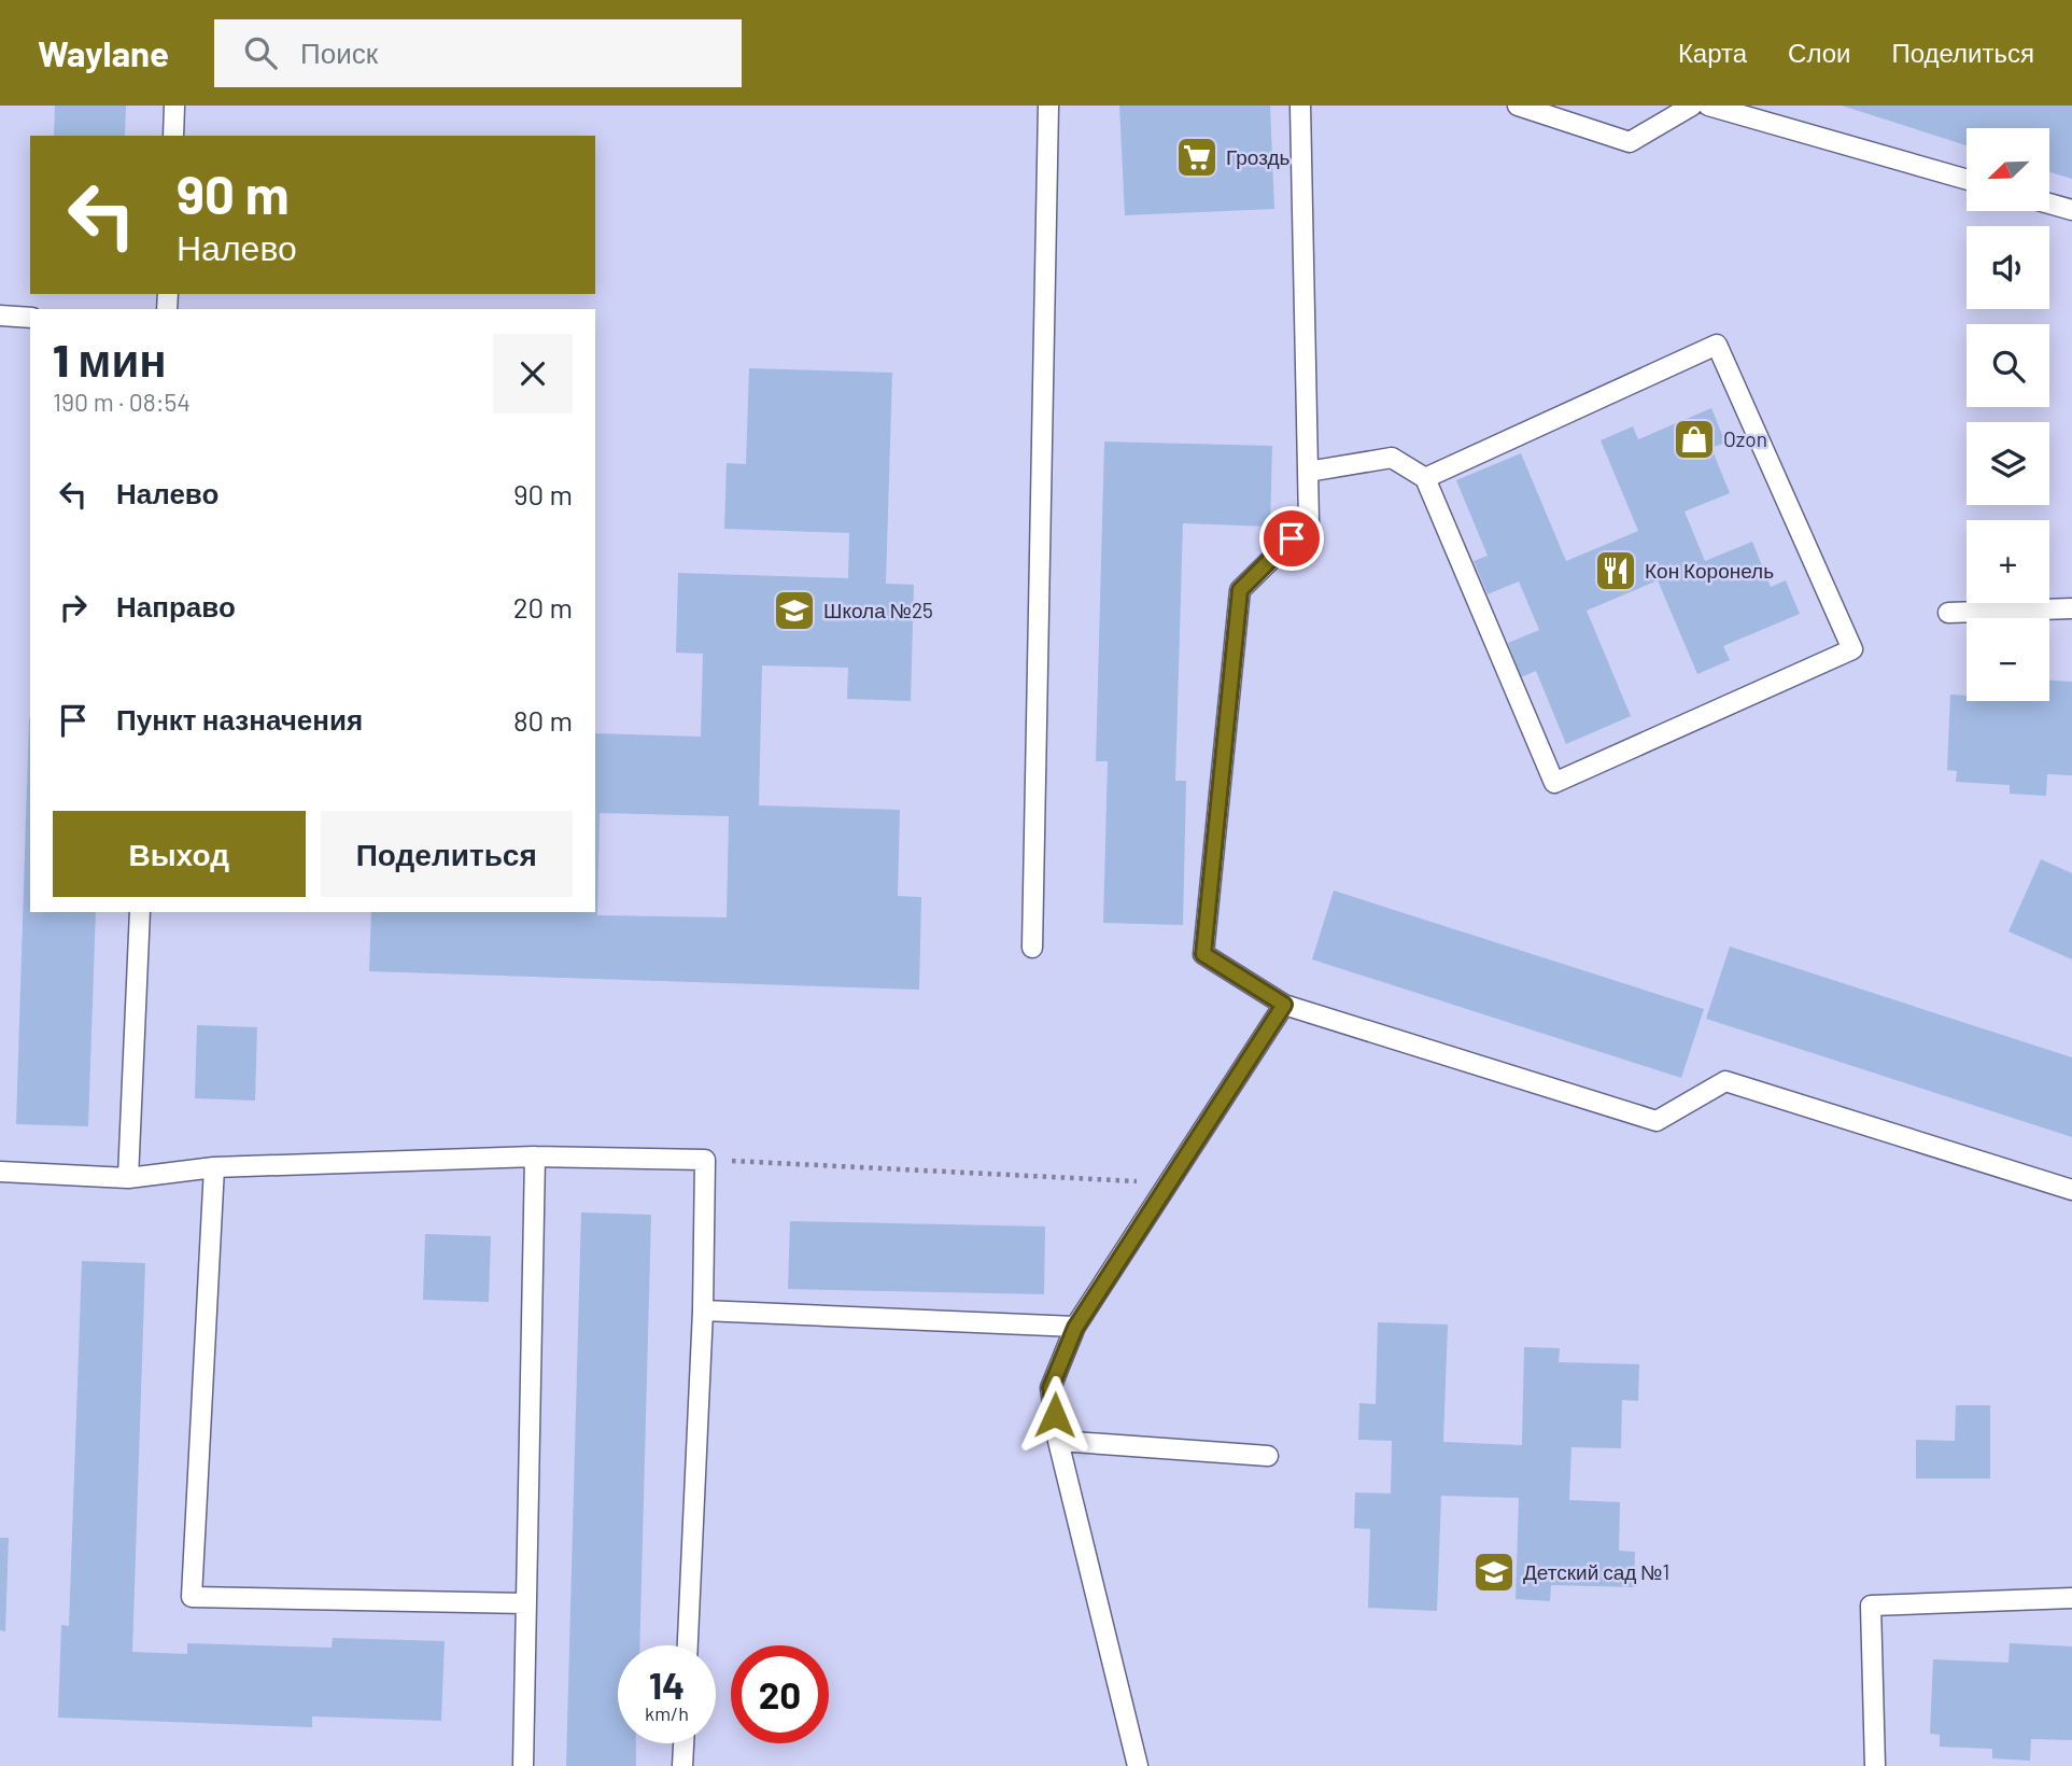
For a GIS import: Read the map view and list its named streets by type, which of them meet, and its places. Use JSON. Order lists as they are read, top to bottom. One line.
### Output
{"places":{"supermarket":["Гроздь"],"shop":["Ozon"],"restaurant":["Кон Коронель"],"school or university":["Школа №25","Детский сад №1"]},"north":"bottom left","page":{"header":"Waylane","search":"Поиск","nav":["Карта","Слои","Поделиться"],"map_buttons":["+","−"],"turn":["90 m","Налево"],"heading":["1 мин","190 m · 08:54"],"list":[{"name":"Налево","value":"90 m"},{"name":"Направо","value":"20 m"},{"name":"Пункт назначения","value":"80 m"}],"buttons":["Выход","Поделиться"],"speed":"14 km/h","limit":"20"}}
